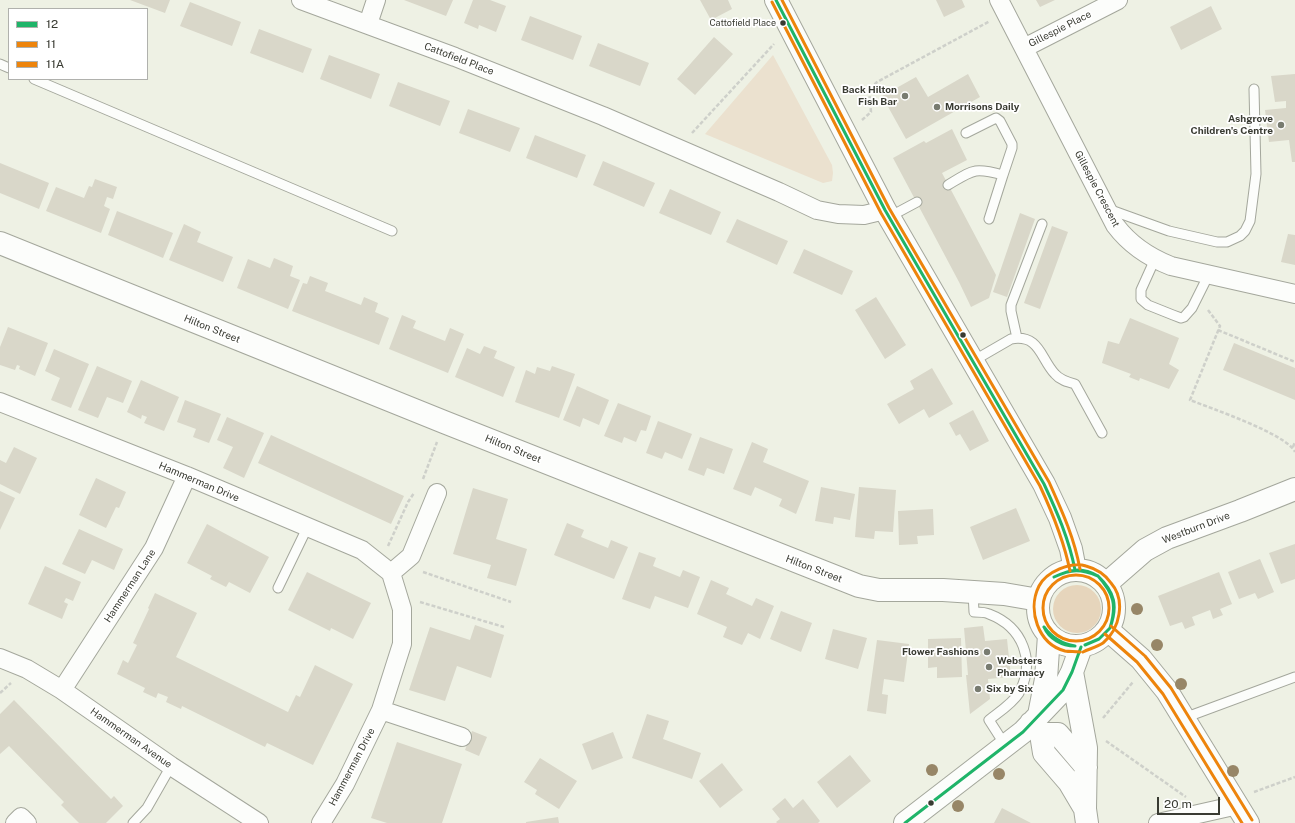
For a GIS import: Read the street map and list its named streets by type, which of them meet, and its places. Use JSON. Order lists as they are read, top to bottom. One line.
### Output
{"streets":{"street":["Gillespie Place","Cattofield Place","Gillespie Crescent","Hilton Street","Hammerman Drive","Westburn Drive","Hammerman Lane","Hammerman Avenue"]},"crossings":[["Gillespie Place","Gillespie Crescent"],["Hilton Street","Westburn Drive"],["Hammerman Drive","Hammerman Lane"],["Hammerman Lane","Hammerman Avenue"]],"places":["Cattofield Place","Back Hilton Fish Bar","Morrisons Daily","Ashgrove Children's Centre","Flower Fashions","Websters Pharmacy","Six by Six"],"lines":["transit line 12","transit line 11A","transit line 11"],"legend":["12","11","11A"],"scale_bar":"20 m"}
